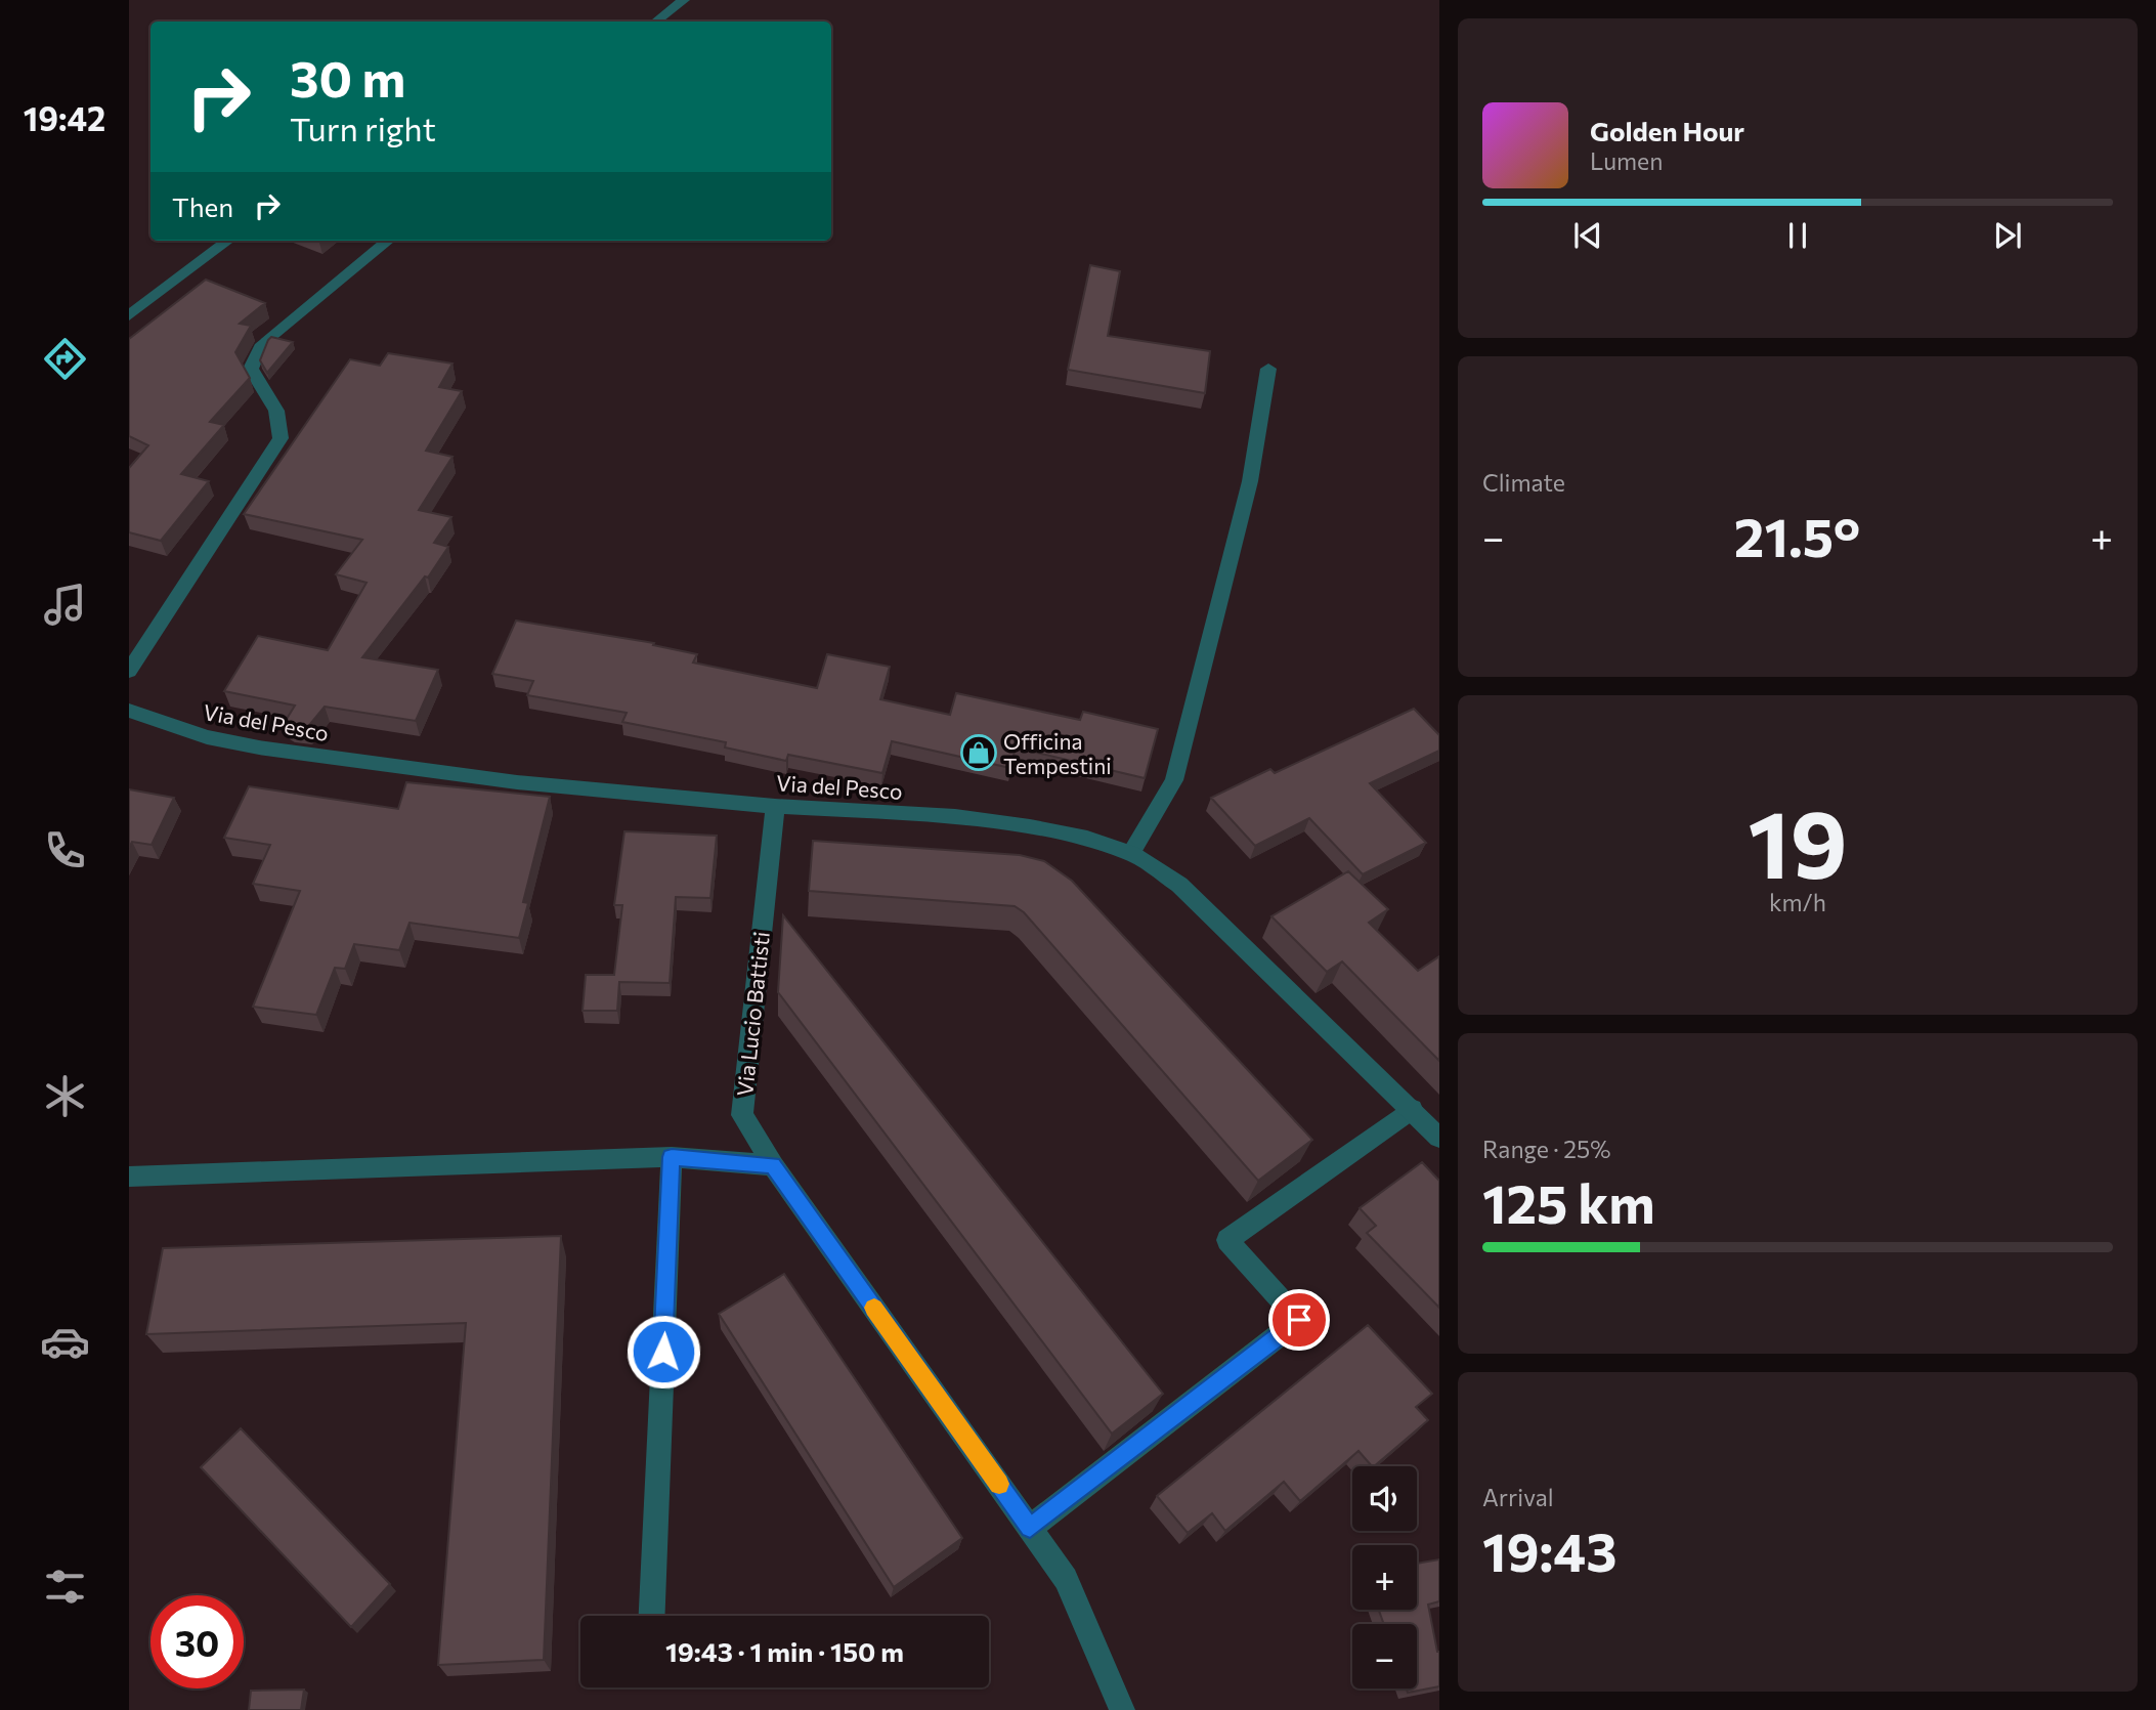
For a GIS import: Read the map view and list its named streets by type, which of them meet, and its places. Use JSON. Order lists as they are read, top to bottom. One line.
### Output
{"streets":{"street":["Via del Pesco","Via Lucio Battisti"]},"crossings":[["Via del Pesco","Via Lucio Battisti"]],"places":{"shop":["Officina Tempestini"]},"page":{"tabs":"19:42","turn":["30 m","Turn right"],"song":["Golden Hour","Lumen"],"then":"Then","tile":["Climate",["19","km/h"],["Range · 25%","125 km"],["Arrival","19:43"]],"heat":["−","21.5°","+"],"map_buttons":["+","−"],"limit":"30","trip":"19:43 · 1 min · 150 m"}}
